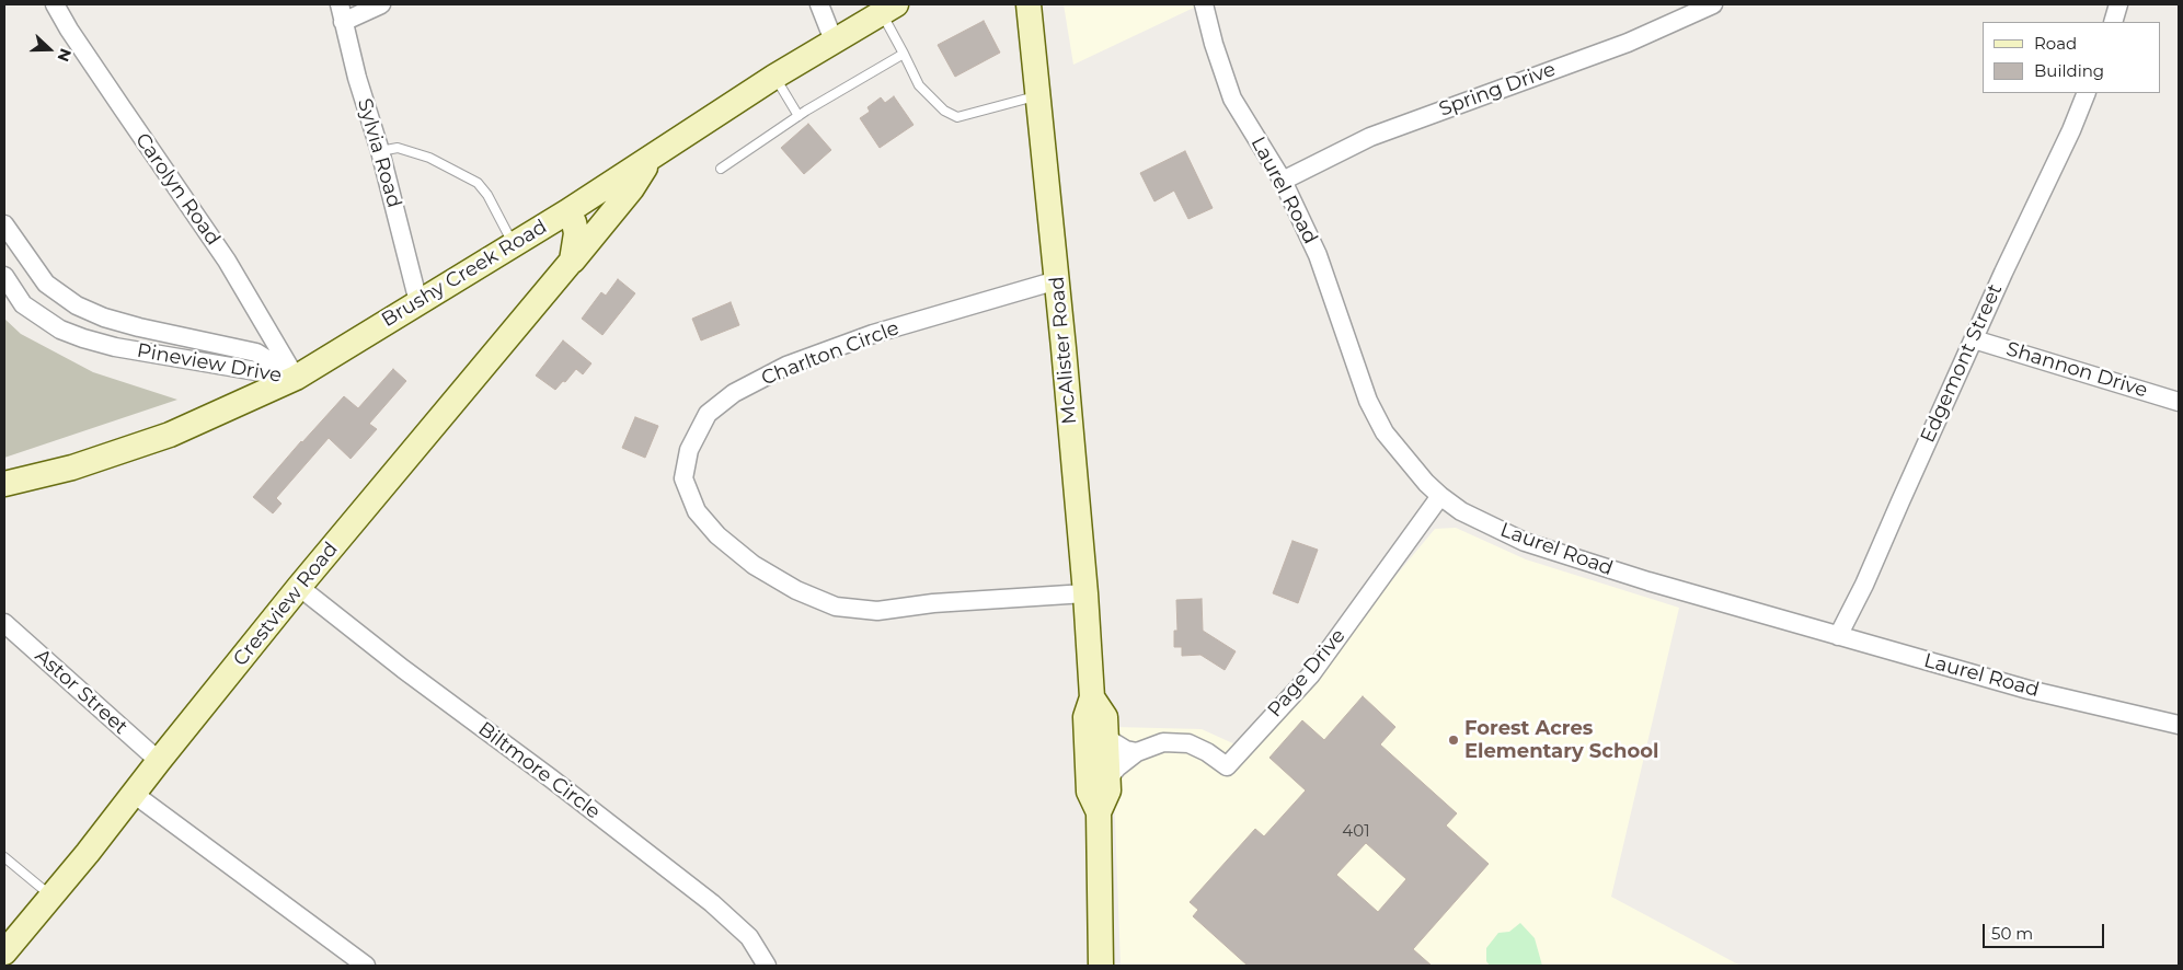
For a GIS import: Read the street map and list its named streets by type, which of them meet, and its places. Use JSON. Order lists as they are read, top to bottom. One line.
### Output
{"streets":{"street":["Spring Drive","Sylvia Road","Carolyn Road","Laurel Road","Brushy Creek Road","McAlister Road","Charlton Circle","Pineview Drive","Edgemont Street","Shannon Drive","Crestview Road","Page Drive","Astor Street","Biltmore Circle"]},"crossings":[["Spring Drive","Laurel Road"],["Sylvia Road","Brushy Creek Road"],["Carolyn Road","Brushy Creek Road"],["Carolyn Road","Pineview Drive"],["Laurel Road","Edgemont Street"],["Laurel Road","Page Drive"],["Brushy Creek Road","Pineview Drive"],["Brushy Creek Road","Crestview Road"],["McAlister Road","Charlton Circle"],["McAlister Road","Page Drive"],["Edgemont Street","Shannon Drive"],["Crestview Road","Astor Street"],["Crestview Road","Biltmore Circle"]],"places":["Forest Acres Elementary School"],"house_numbers":["401"],"legend":["Road","Building"],"scale_bar":"50 m","north":"right"}
